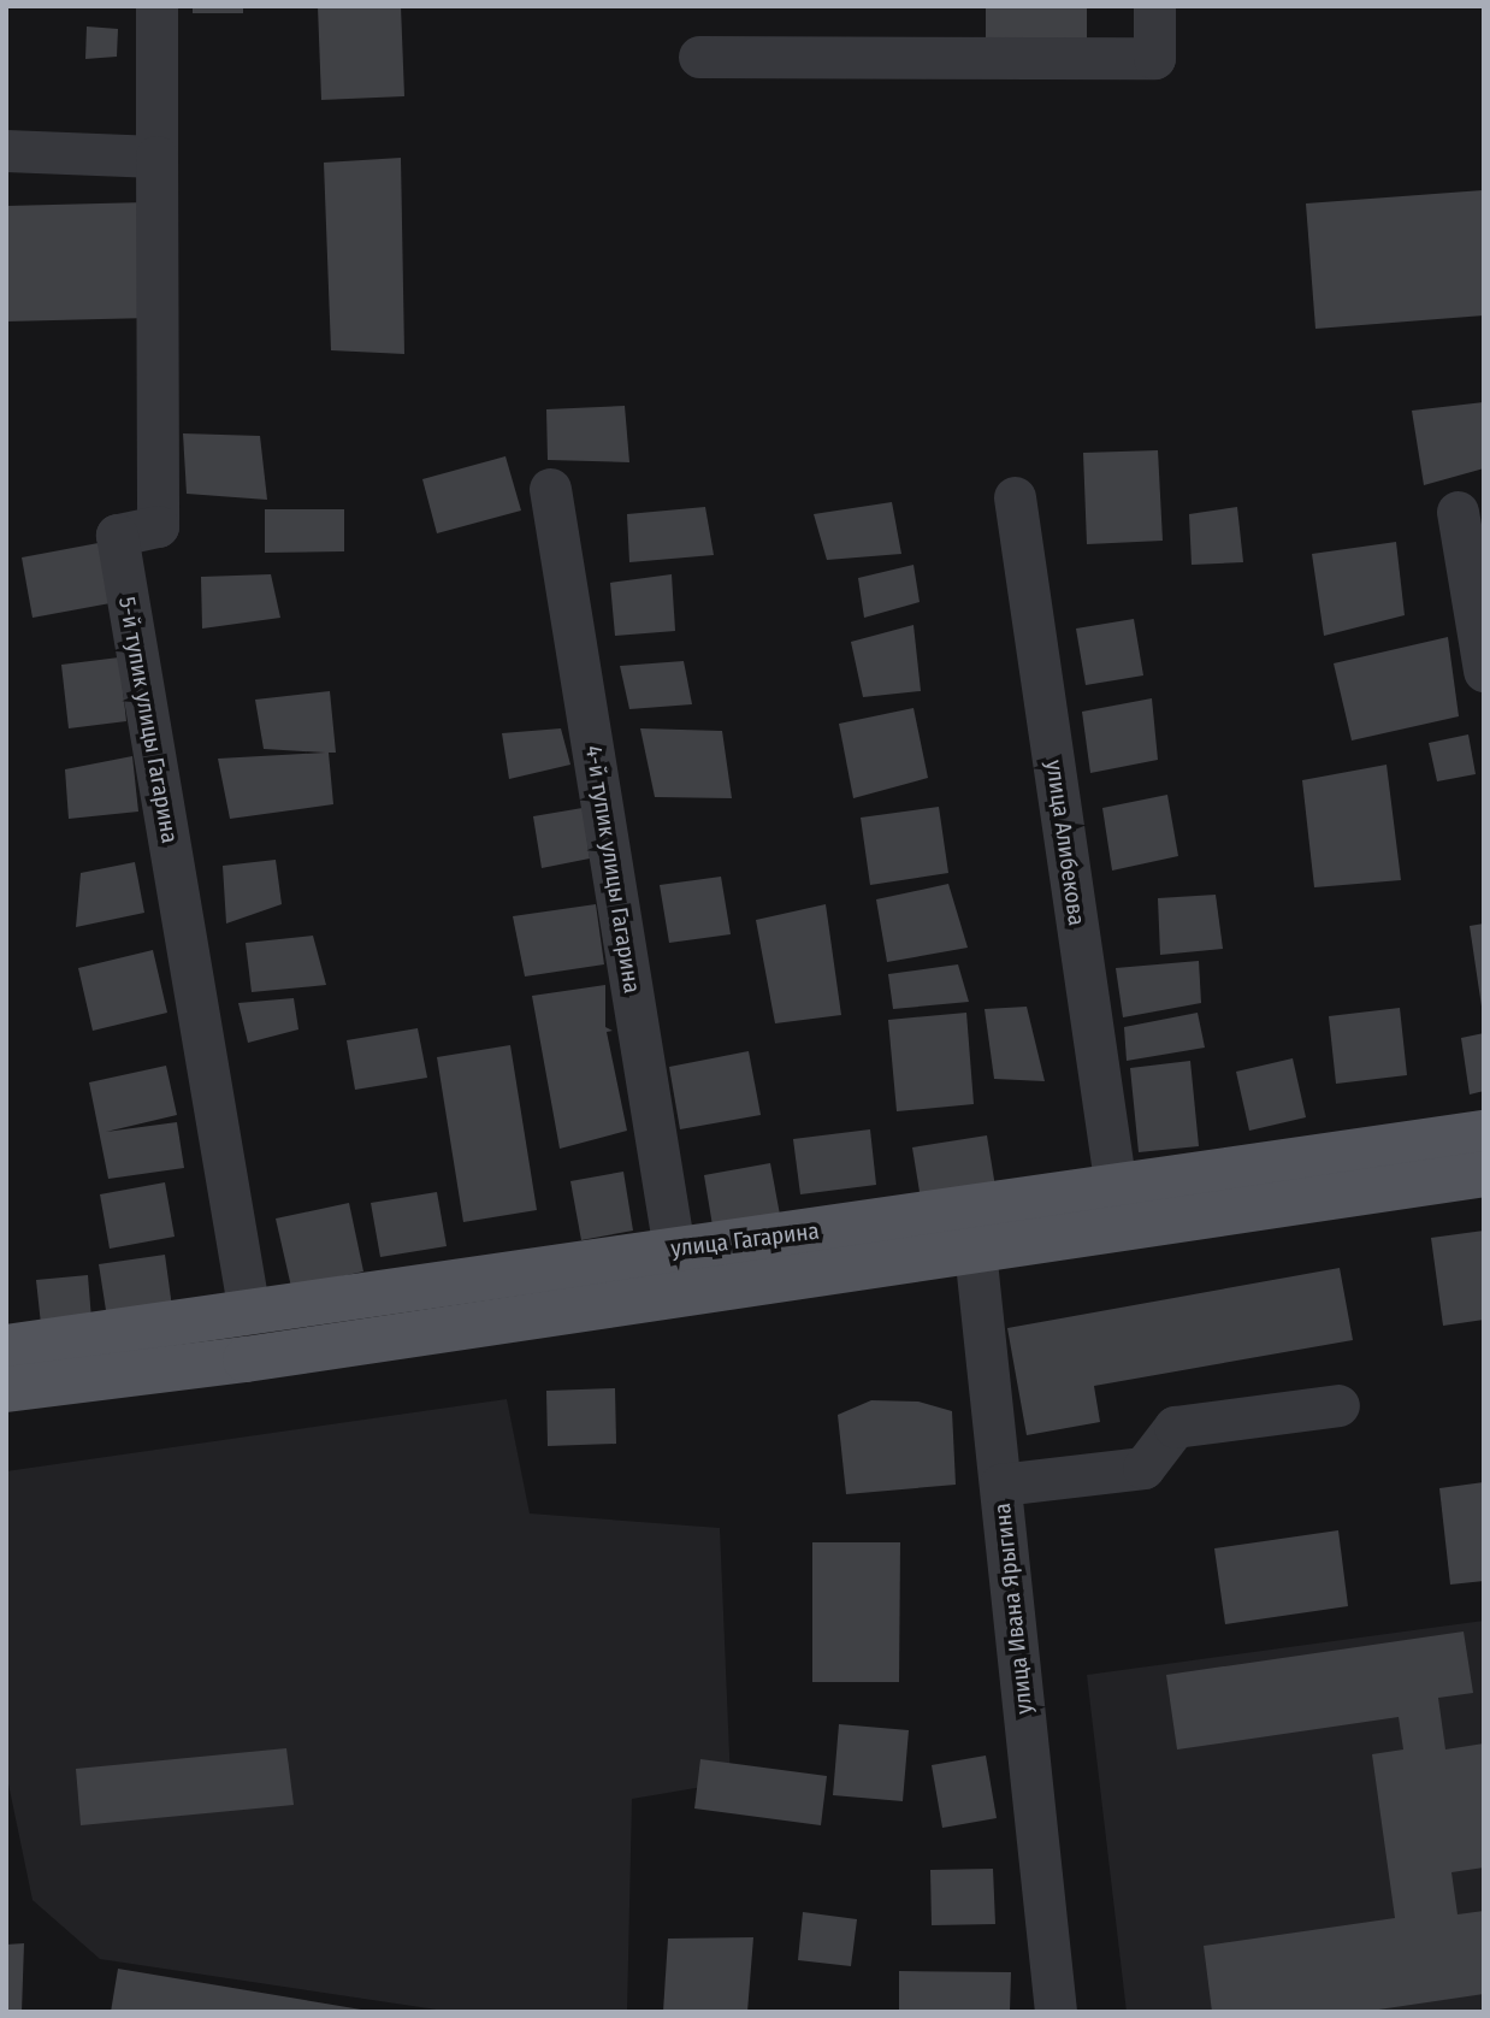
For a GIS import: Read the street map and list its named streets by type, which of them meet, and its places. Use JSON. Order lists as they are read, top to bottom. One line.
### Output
{"streets":{"main road":["улица Гагарина"],"street":["5-й тупик улицы Гагарина","улица Алибекова","4-й тупик улицы Гагарина","улица Ивана Ярыгина"]},"crossings":[["5-й тупик улицы Гагарина","улица Гагарина"],["улица Алибекова","улица Гагарина"],["4-й тупик улицы Гагарина","улица Гагарина"],["улица Гагарина","улица Ивана Ярыгина"]]}
